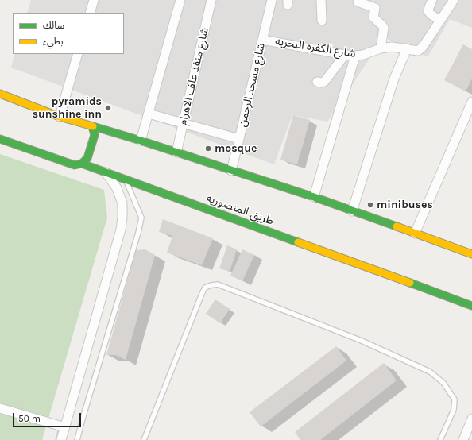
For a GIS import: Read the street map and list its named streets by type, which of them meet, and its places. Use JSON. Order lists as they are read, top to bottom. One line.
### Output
{"streets":{"main road":["طريق المنصوريه"],"street":["شارع الكفره البحريه","شارع منفذ علف الاهرام","شارع مسجد الرحمن"]},"crossings":[["شارع الكفره البحريه","شارع مسجد الرحمن"]],"places":["pyramids sunshine inn","mosque","minibuses"],"legend":["سالك","بطيء"],"scale_bar":"50 m"}
